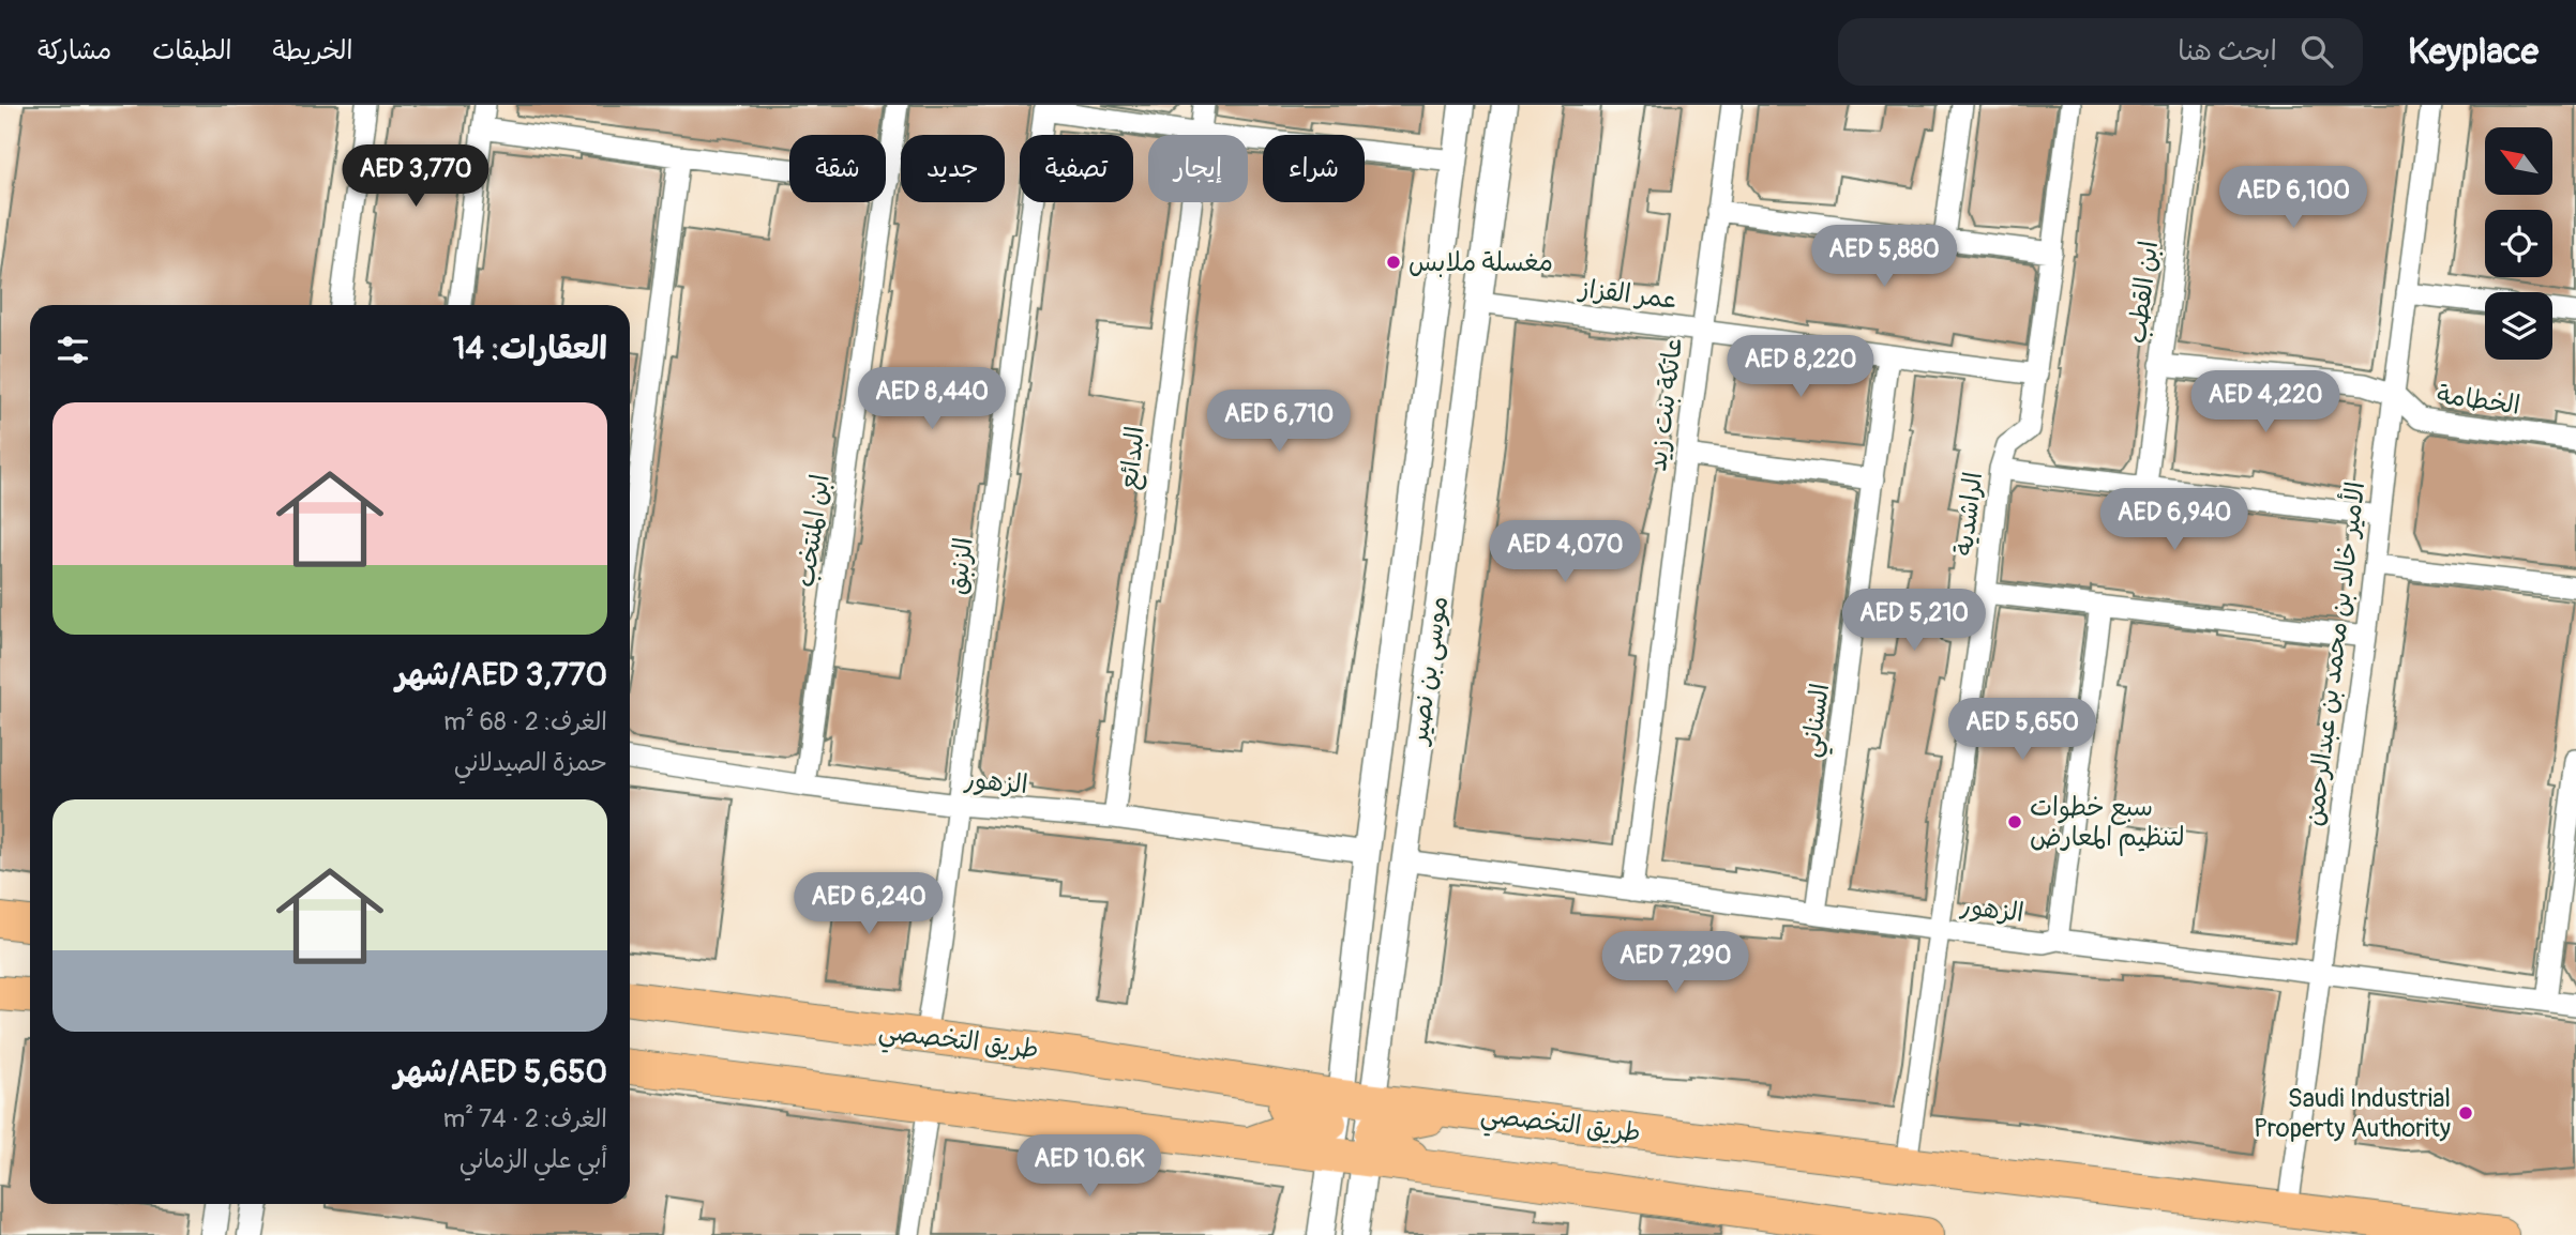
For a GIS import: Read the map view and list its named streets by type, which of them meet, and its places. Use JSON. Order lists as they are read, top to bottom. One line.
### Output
{"streets":{"main road":["طريق التخصصي"],"street":["ابن القطب","عمر القزاز","الخطامة","عاتكة بنت زيد","البدائع","الراشدية","ابن المنتخب","الزنبق","الأمير خالد بن محمد بن عبدالرحمن","موسى بن نصير","السناني","الزهور"]},"crossings":[["ابن القطب","الخطامة"],["عمر القزاز","عاتكة بنت زيد"],["عمر القزاز","الراشدية"],["عمر القزاز","موسى بن نصير"],["عمر القزاز","السناني"],["الخطامة","الأمير خالد بن محمد بن عبدالرحمن"],["عاتكة بنت زيد","الزهور"],["البدائع","الزهور"],["الراشدية","الزهور"],["الراشدية","طريق التخصصي"],["ابن المنتخب","الزهور"],["الزنبق","الزهور"],["الزنبق","طريق التخصصي"],["الأمير خالد بن محمد بن عبدالرحمن","الزهور"],["الأمير خالد بن محمد بن عبدالرحمن","طريق التخصصي"],["موسى بن نصير","الزهور"],["موسى بن نصير","طريق التخصصي"],["السناني","الزهور"]],"places":["مغسلة ملابس","سبع خطوات لتنظيم المعارض","Saudi Industrial Property Authority"],"north":"top left","page":{"header":"Keyplace","search":"ابحث هنا","nav":["الخريطة","الطبقات","مشاركة"],"chip":["شراء","إيجار","تصفية","جديد","شقة"],"price":["AED 3,770","AED 6,100","AED 5,880","AED 8,220","AED 8,440","AED 4,220","AED 6,710","AED 6,940","AED 4,070","AED 5,210","AED 5,650","AED 6,240","AED 7,290","AED 10.6K"],"heading":"العقارات: 14","list":[{"name":"AED 3,770/شهر","note":"الغرف: 2 · 68 m² · حمزة الصيدلاني"},{"name":"AED 5,650/شهر","note":"الغرف: 2 · 74 m² · أبي علي الزماني"}]}}
